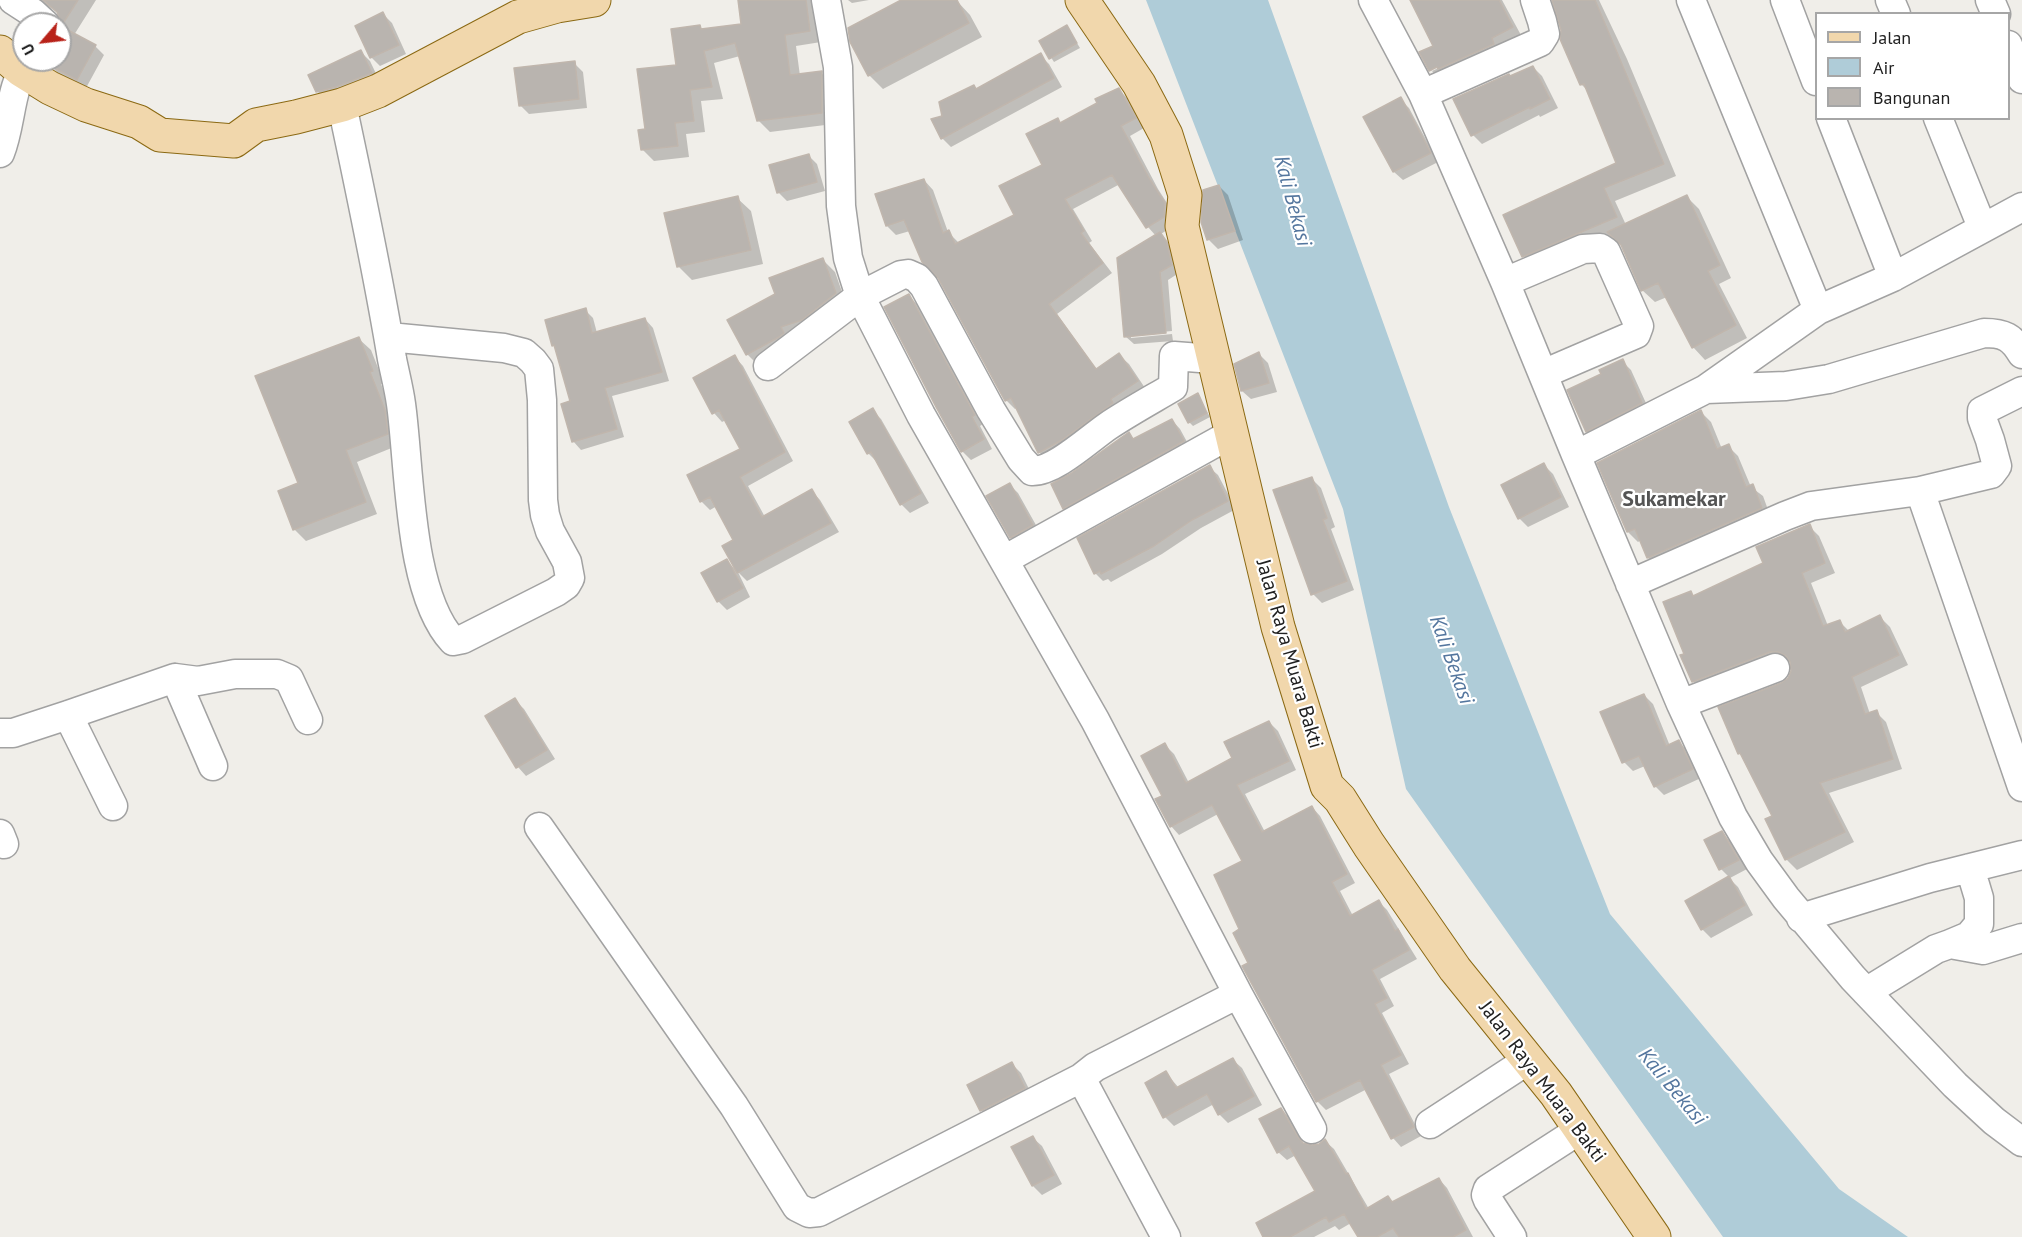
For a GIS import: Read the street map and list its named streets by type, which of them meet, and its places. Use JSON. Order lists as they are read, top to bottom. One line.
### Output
{"streets":{"main road":["Jalan Raya Muara Bakti"]},"districts":["Sukamekar"],"water":["Kali Bekasi"],"legend":["Jalan","Air","Bangunan"],"north":"bottom left"}
